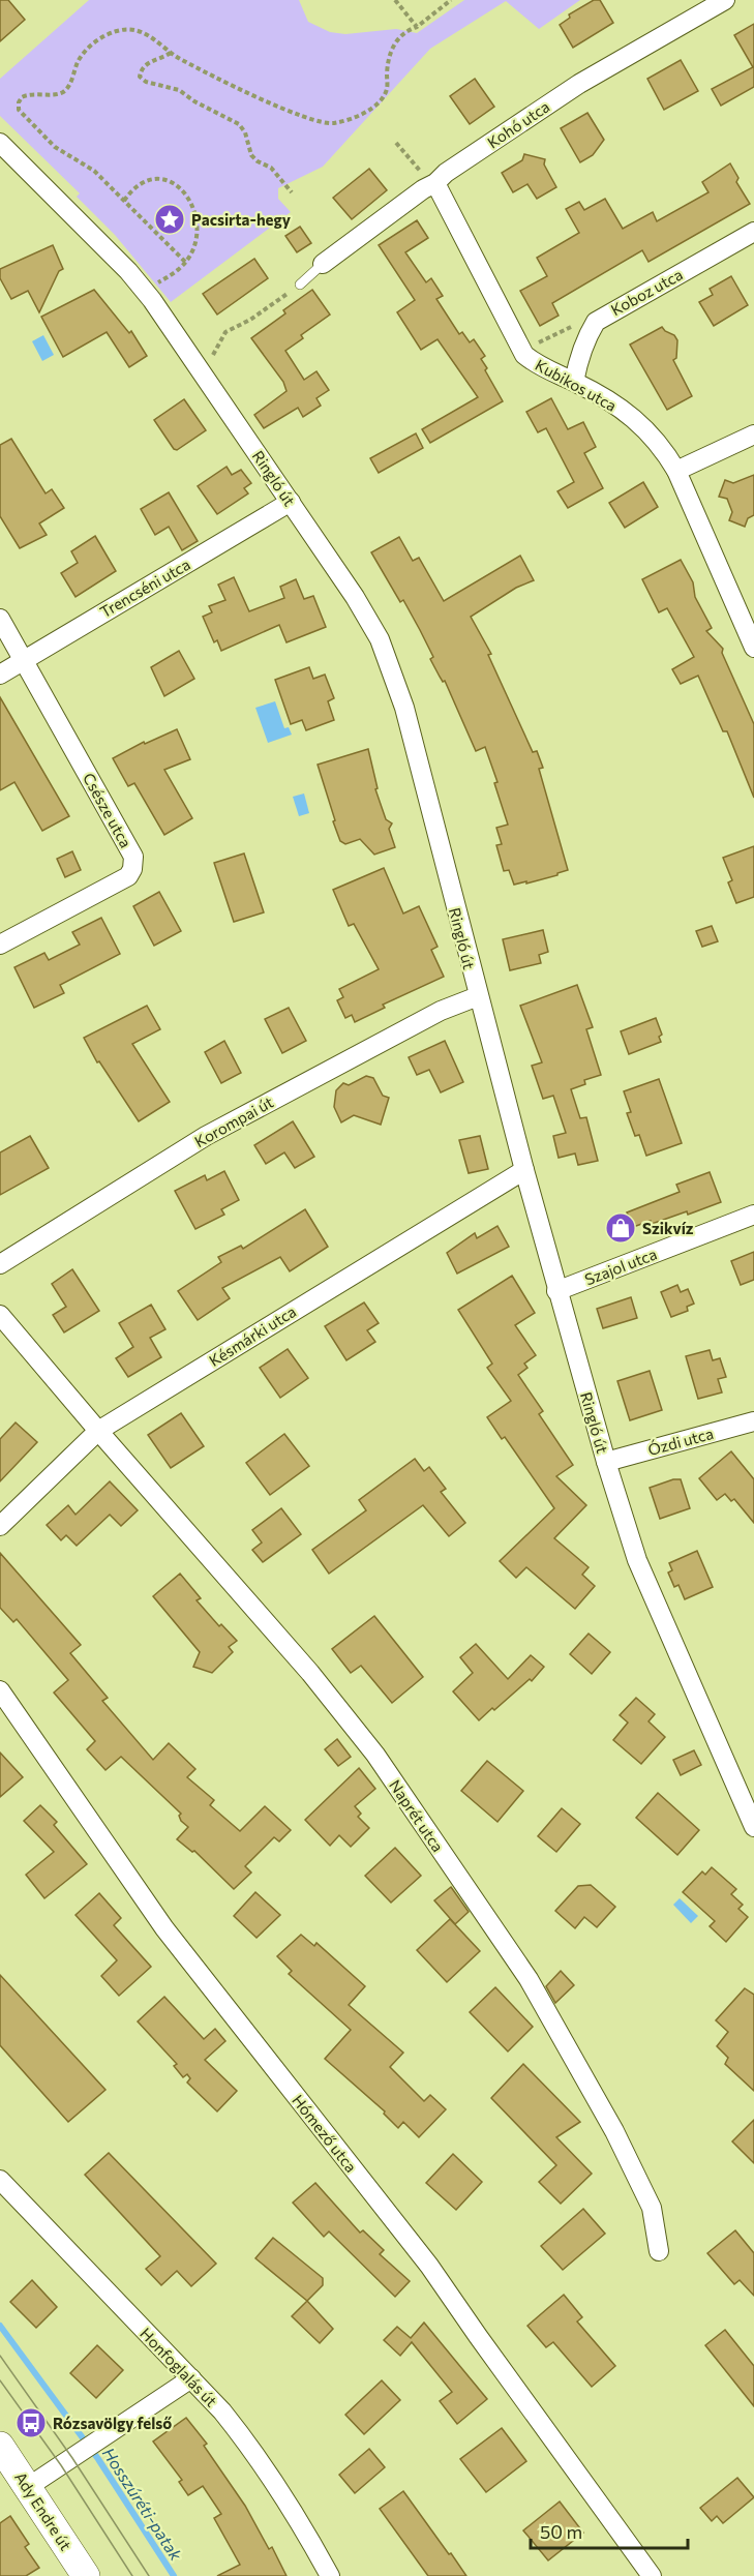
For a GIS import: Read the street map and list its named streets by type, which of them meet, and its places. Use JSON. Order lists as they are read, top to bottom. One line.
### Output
{"streets":{"street":["Kohó utca","Koboz utca","Kubikos utca","Ringló út","Trencséni utca","Csésze utca","Korompai út","Szajol utca","Késmárki utca","Ózdi utca","Naprét utca","Hómező utca","Honfoglalás út","Ady Endre út"]},"crossings":[["Kohó utca","Kubikos utca"],["Koboz utca","Kubikos utca"],["Ringló út","Trencséni utca"],["Ringló út","Korompai út"],["Ringló út","Szajol utca"],["Ringló út","Késmárki utca"],["Ringló út","Ózdi utca"],["Trencséni utca","Csésze utca"],["Késmárki utca","Naprét utca"]],"water":["Hosszúréti-patak"],"places":{"place":["Pacsirta-hegy"],"shop":["Szikvíz"],"bus stop":["Rózsavölgy felső"]},"scale_bar":"50 m"}
